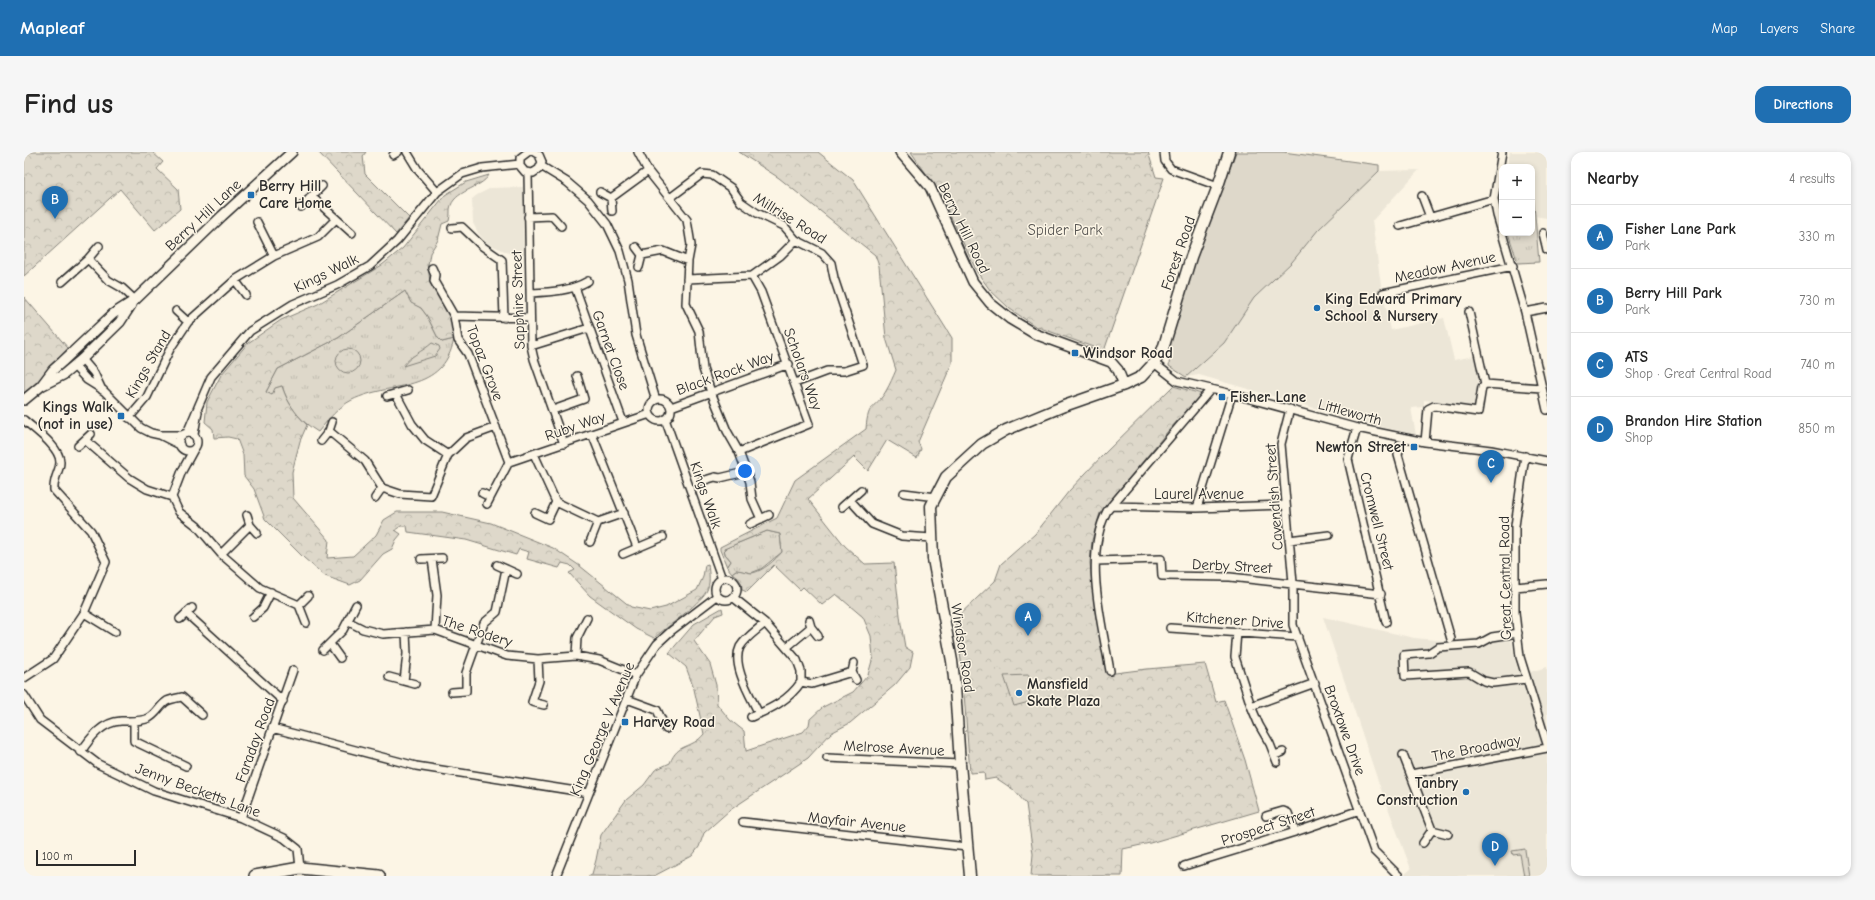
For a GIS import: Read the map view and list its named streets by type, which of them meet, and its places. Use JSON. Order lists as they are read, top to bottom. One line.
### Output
{"streets":{"main road":["Forest Road","Windsor Road"],"street":["Berry Hill Lane","Millrise Road","Berry Hill Road","Meadow Avenue","Kings Walk","Sapphire Street","Garnet Close","Topaz Grove","Kings Stand","Scholars Way","Black Rock Way","Littleworth","Ruby Way","Laurel Avenue","Cavendish Street","Cromwell Street","Derby Street","Great Central Road","Kitchener Drive","The Rodery","King George V Avenue","Broxtowe Drive","Faraday Road","Melrose Avenue","The Broadway","Jenny Becketts Lane","Mayfair Avenue","Prospect Street"]},"crossings":[["Millrise Road","Scholars Way"],["Berry Hill Road","Windsor Road"],["Forest Road","Littleworth"],["Forest Road","Windsor Road"],["Kings Walk","Black Rock Way"],["Kings Walk","Ruby Way"],["Kings Walk","King George V Avenue"],["Sapphire Street","Ruby Way"],["Garnet Close","Ruby Way"],["Topaz Grove","Ruby Way"],["Scholars Way","Black Rock Way"],["Black Rock Way","Ruby Way"],["Littleworth","Cavendish Street"],["Littleworth","Cromwell Street"],["Littleworth","Great Central Road"],["Littleworth","Windsor Road"],["Laurel Avenue","Cavendish Street"],["Cavendish Street","Derby Street"],["Cavendish Street","Broxtowe Drive"],["Cromwell Street","Derby Street"],["Derby Street","Broxtowe Drive"],["Kitchener Drive","Broxtowe Drive"],["The Rodery","King George V Avenue"],["Windsor Road","Melrose Avenue"],["Windsor Road","Mayfair Avenue"],["Broxtowe Drive","Prospect Street"],["Faraday Road","Jenny Becketts Lane"]],"parks":["Spider Park"],"places":{"transit":["Berry Hill Care Home","Windsor Road","Fisher Lane","Kings Walk (not in use)","Newton Street","Harvey Road"],"other":["King Edward Primary School & Nursery","Mansfield Skate Plaza","Tanbry Construction"]},"scale_bar":"100 m","page":{"header":"Mapleaf","nav":["Map","Layers","Share"],"buttons":"Directions","title":"Find us","heading":["Nearby","4 results"],"map_buttons":["+","−"],"pins":["B","C","A","D"],"list":[{"mark":"A","name":"Fisher Lane Park","note":"Park","value":"330 m"},{"mark":"B","name":"Berry Hill Park","note":"Park","value":"730 m"},{"mark":"C","name":"ATS","note":"Shop · Great Central Road","value":"740 m"},{"mark":"D","name":"Brandon Hire Station","note":"Shop","value":"850 m"}],"scale":"100 m"}}
